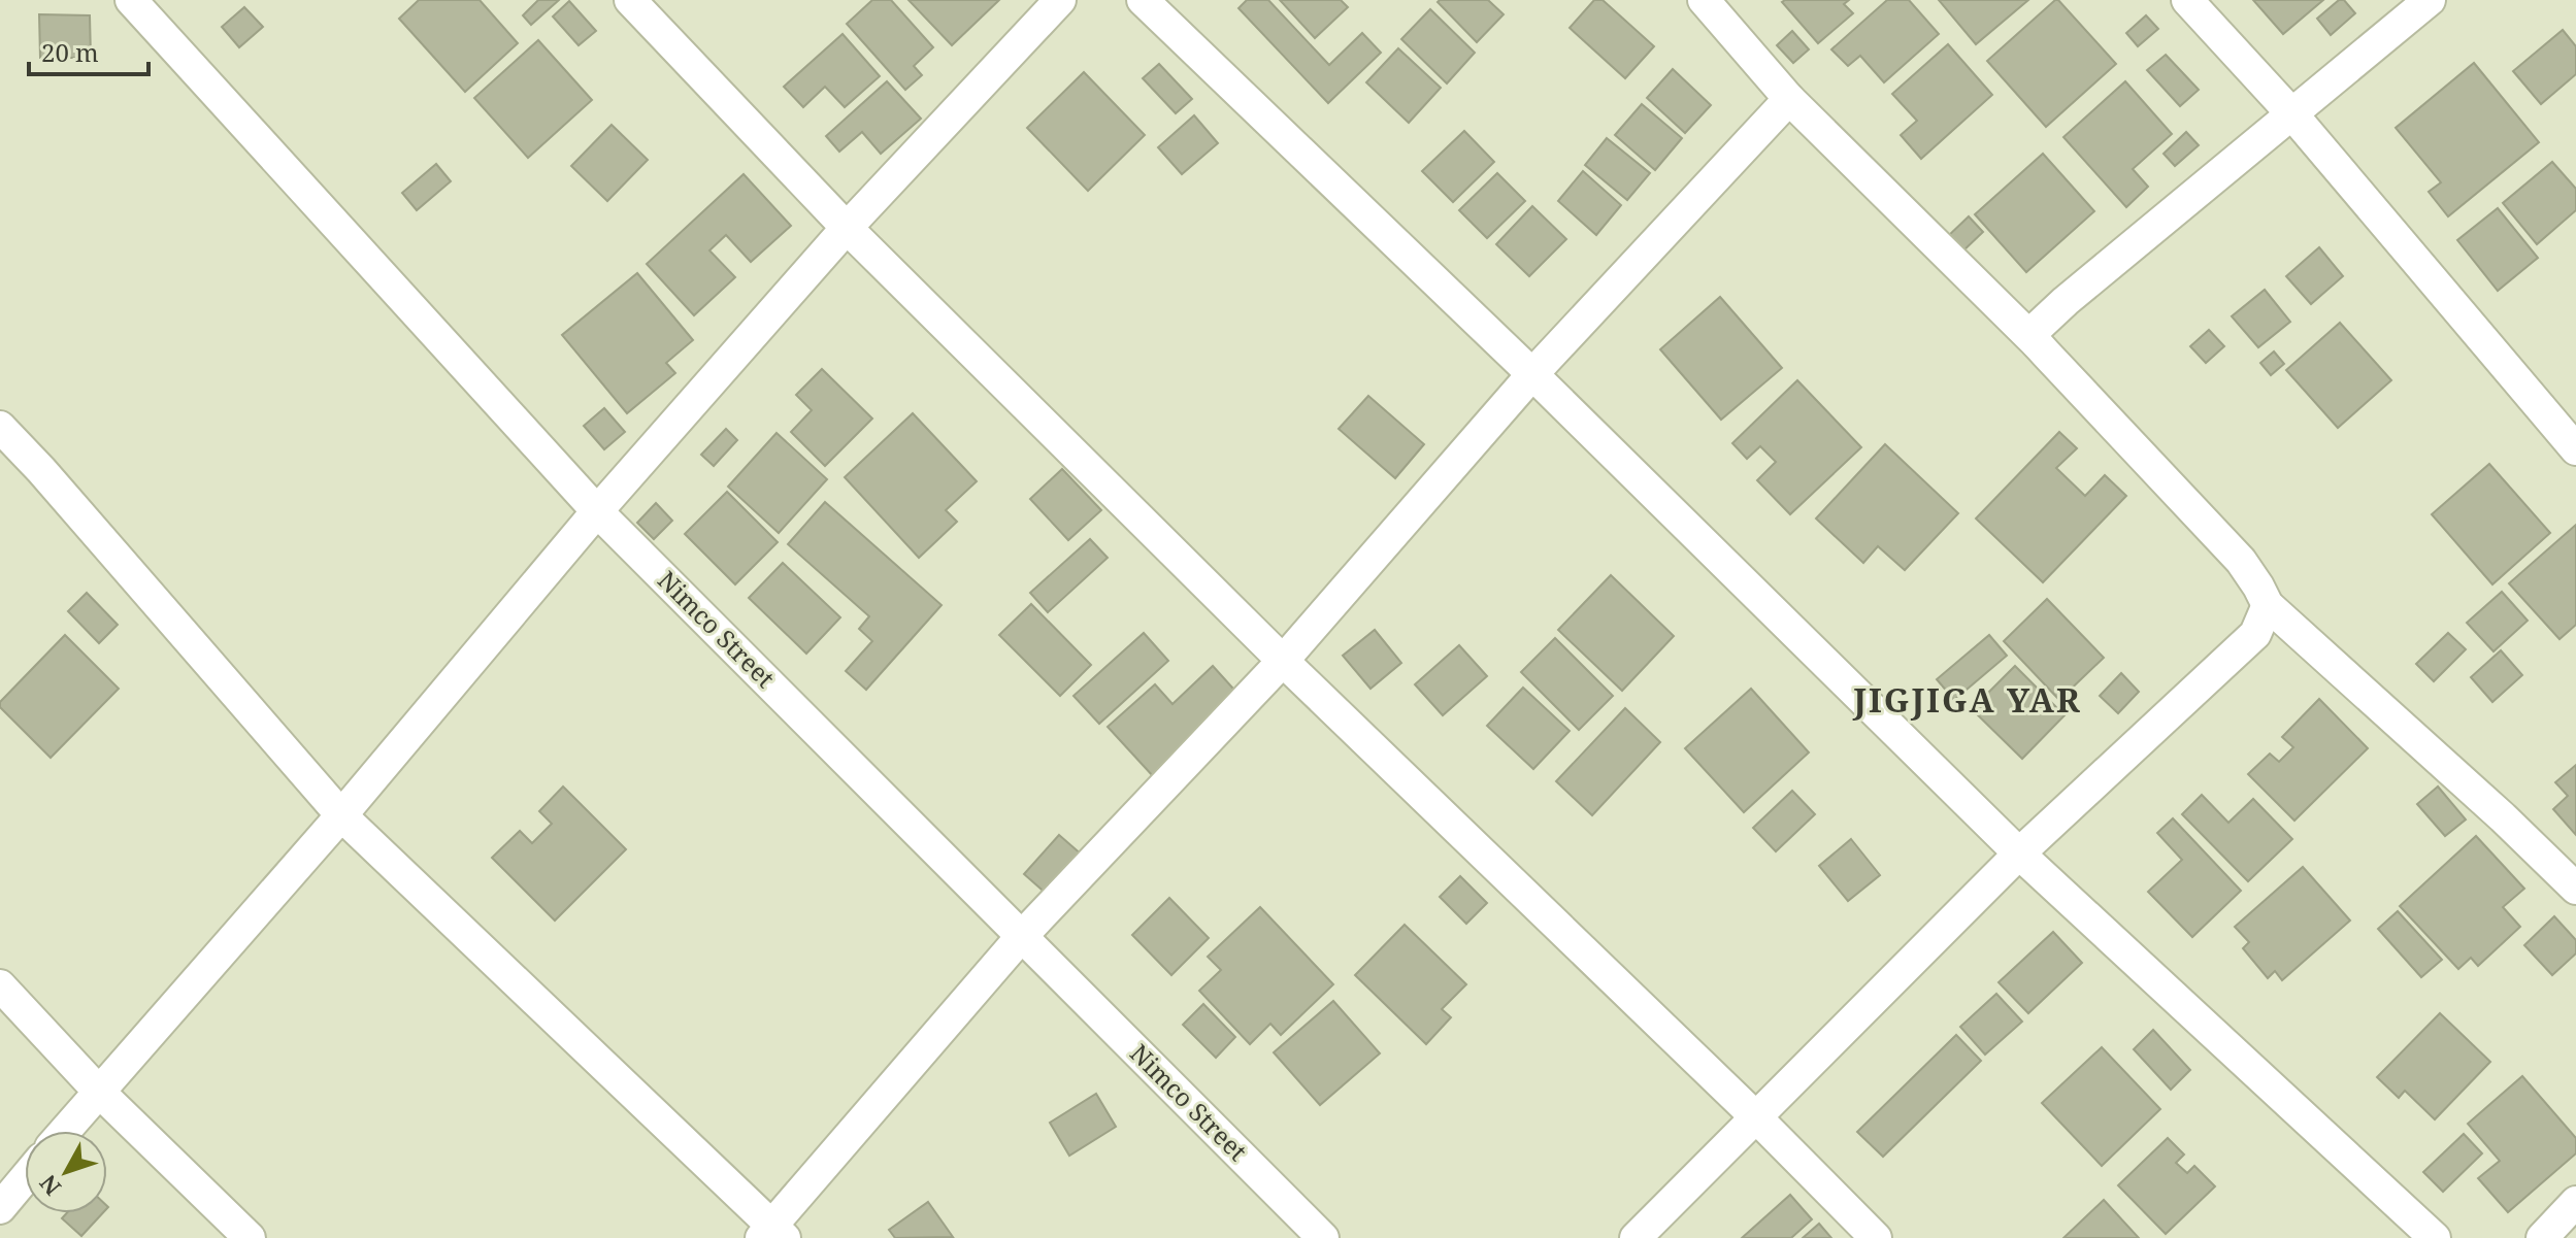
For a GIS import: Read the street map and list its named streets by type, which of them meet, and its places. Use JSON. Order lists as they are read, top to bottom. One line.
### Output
{"streets":{"street":["Nimco Street"]},"districts":["JIGJIGA YAR"],"scale_bar":"20 m","north":"bottom left"}
